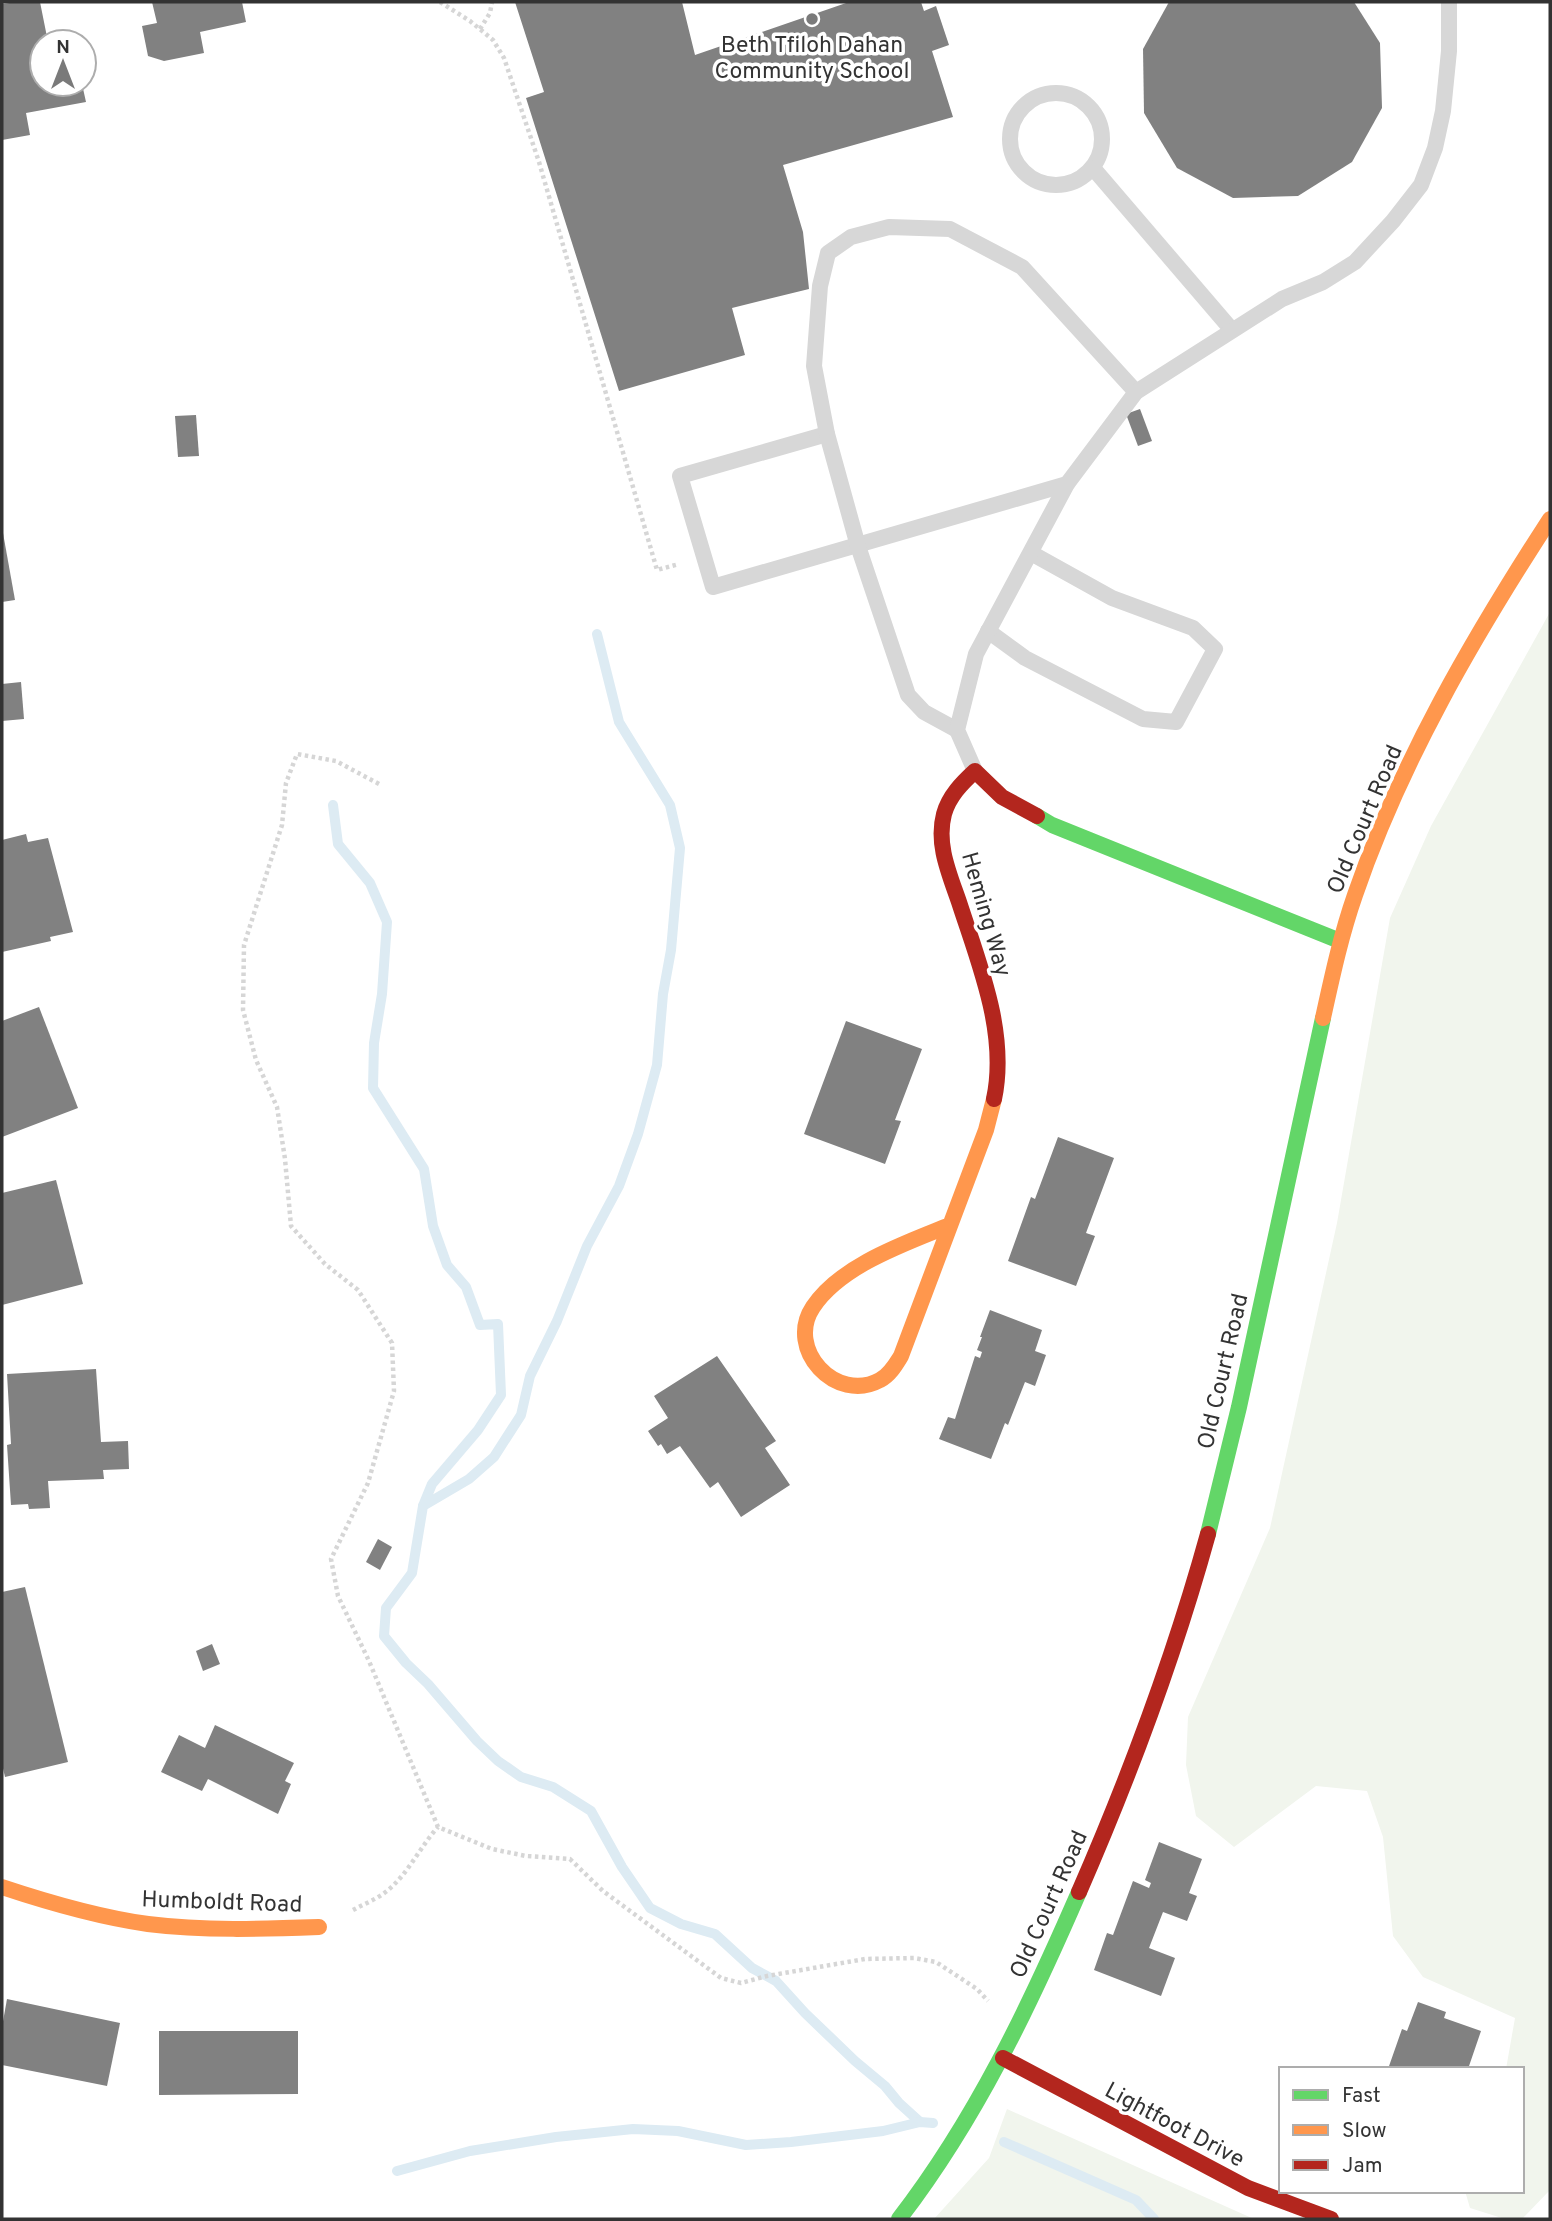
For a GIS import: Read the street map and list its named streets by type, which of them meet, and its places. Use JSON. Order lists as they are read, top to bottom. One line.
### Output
{"streets":{"street":["Old Court Road","Heming Way","Humboldt Road","Lightfoot Drive"]},"crossings":[["Old Court Road","Lightfoot Drive"]],"places":["Beth Tfiloh Dahan Community School"],"legend":["Fast","Slow","Jam"],"north":"top"}
